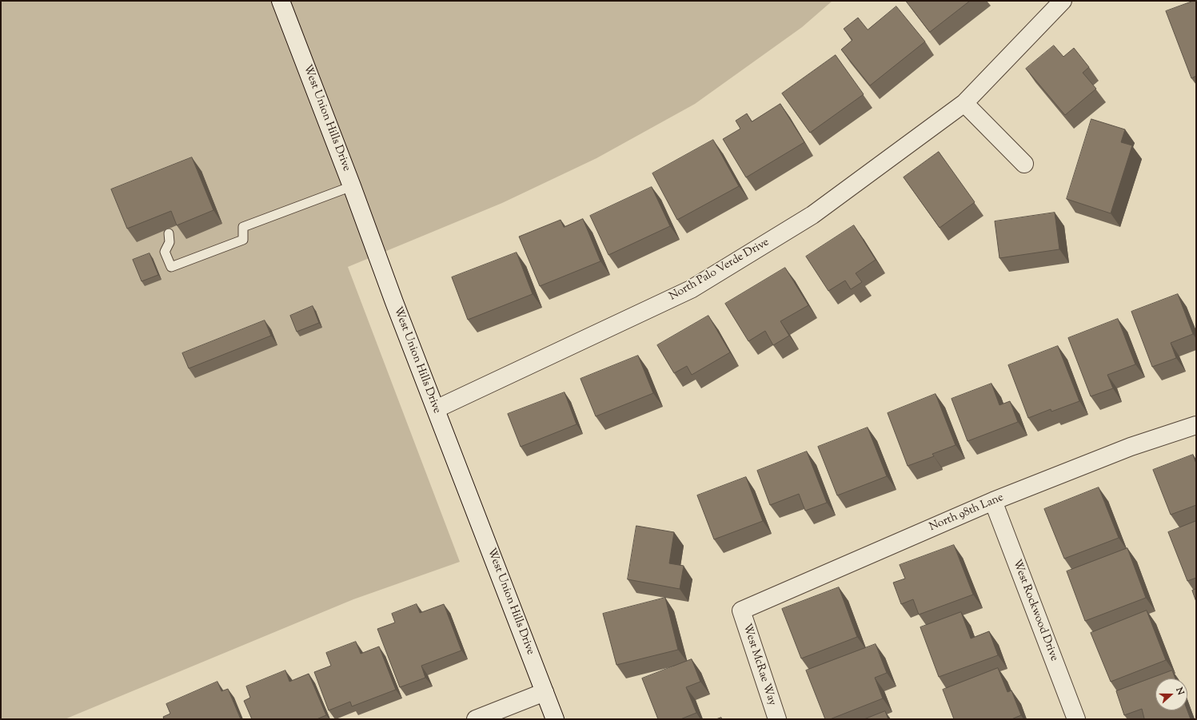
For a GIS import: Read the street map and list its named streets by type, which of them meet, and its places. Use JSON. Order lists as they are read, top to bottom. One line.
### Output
{"streets":{"street":["West Union Hills Drive","North Palo Verde Drive","North 98th Lane","West Rockwood Drive","West McRae Way"]},"crossings":[["West Union Hills Drive","North Palo Verde Drive"],["North 98th Lane","West Rockwood Drive"],["North 98th Lane","West McRae Way"]],"north":"right"}
